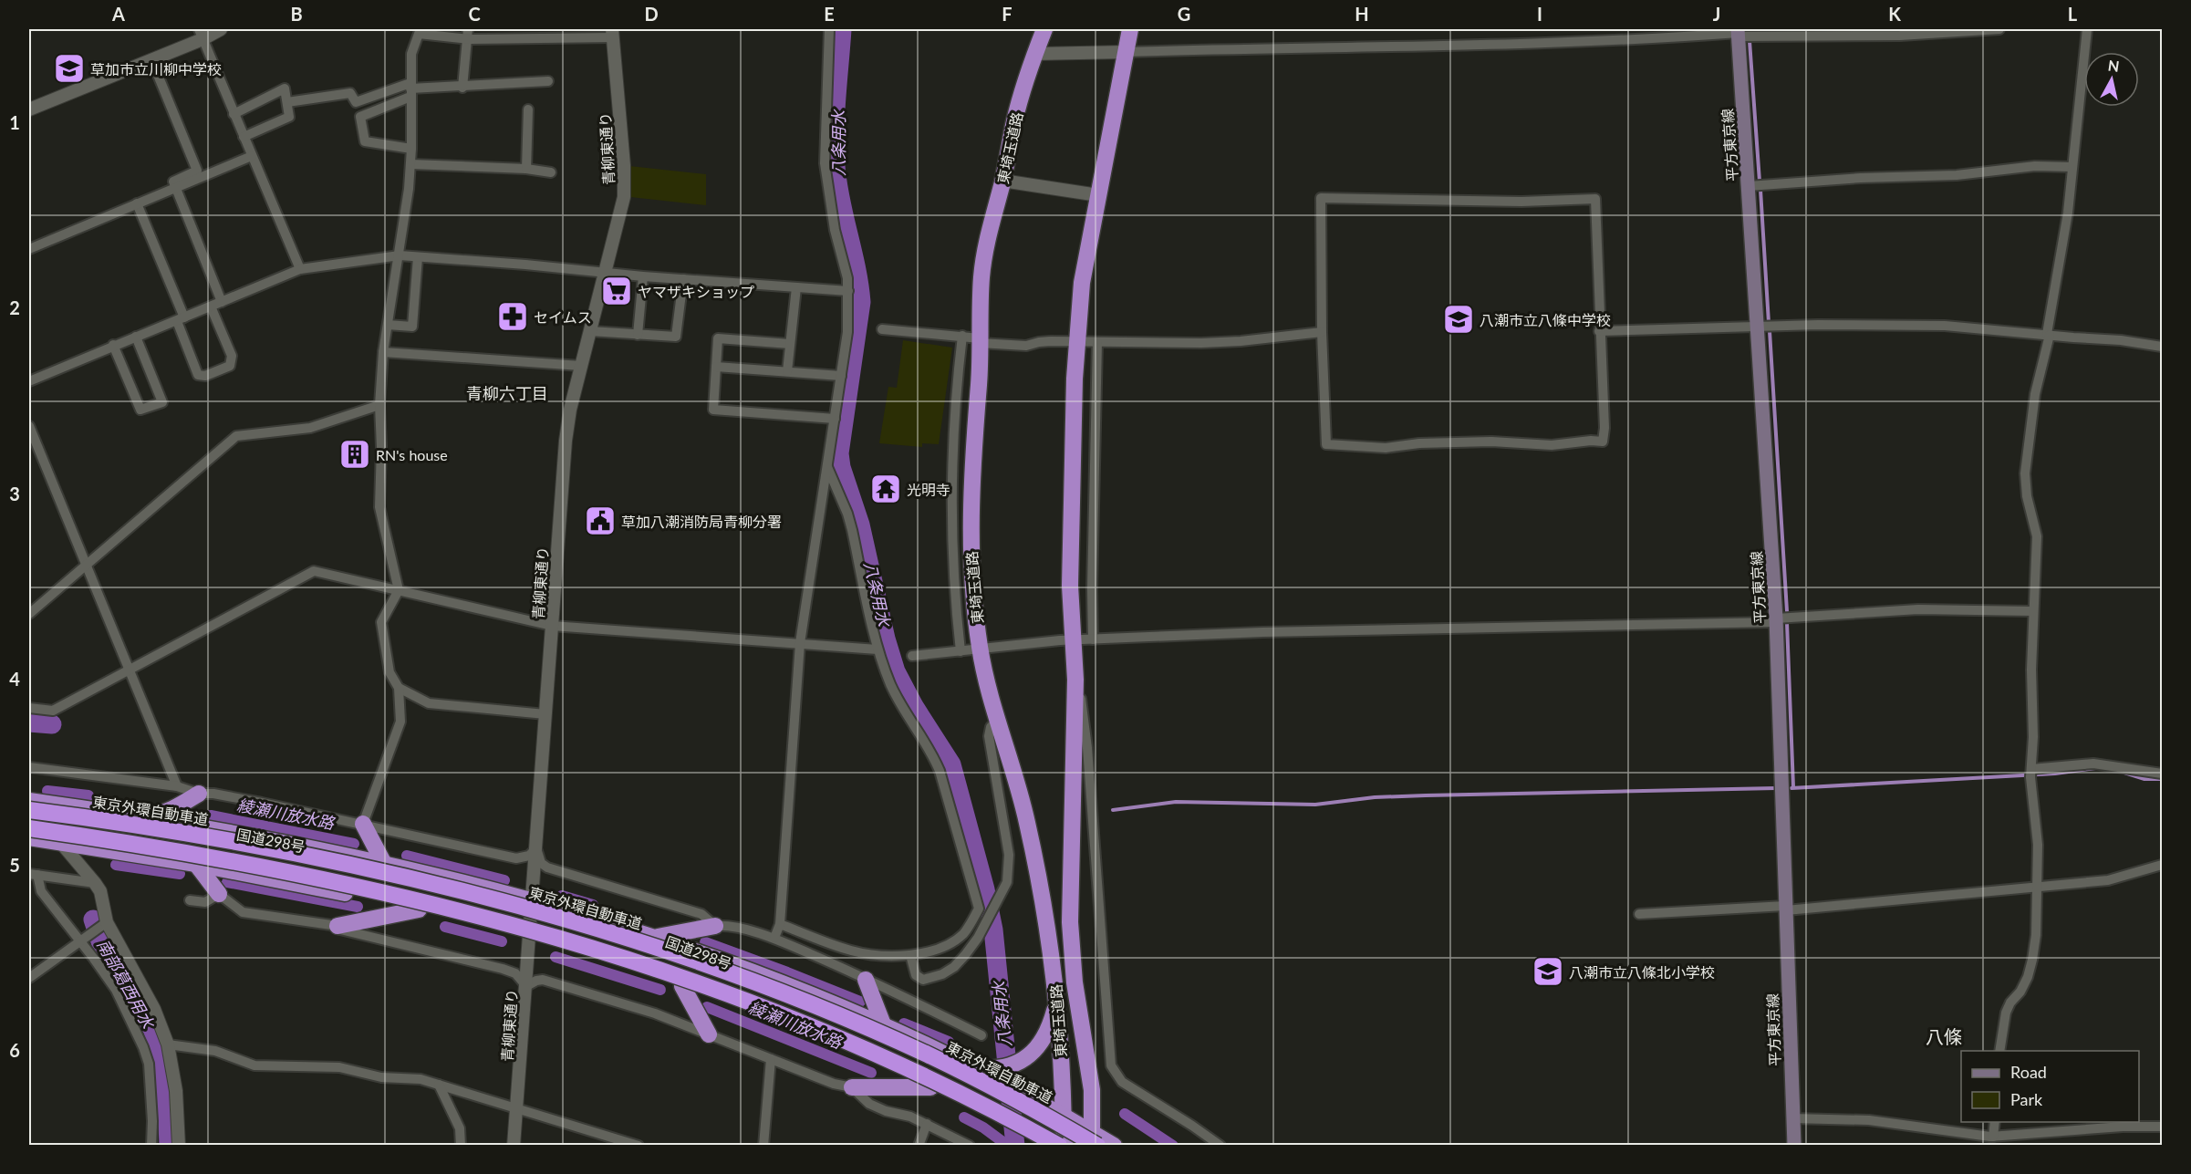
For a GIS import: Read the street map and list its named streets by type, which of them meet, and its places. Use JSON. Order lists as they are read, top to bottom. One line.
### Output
{"streets":{"highway":["東埼玉道路","東京外環自動車道","国道298号"],"main road":["平方東京線"],"street":["青柳東通り"]},"crossings":[["東埼玉道路","東京外環自動車道"],["東埼玉道路","国道298号"],["青柳東通り","国道298号"],["東京外環自動車道","国道298号"]],"districts":["青柳六丁目","八條"],"water":["八条用水","綾瀬川放水路","南部葛西用水"],"places":{"school or university":["草加市立川柳中学校","八潮市立八條中学校","八潮市立八條北小学校"],"supermarket":["ヤマザキショップ"],"pharmacy":["セイムス"],"building":["RN's house"],"temple":["光明寺"],"public building":["草加八潮消防局青柳分署"]},"legend":["Road","Park"],"north":"top","grid":{"columns":["A","B","C","D","E","F","G","H","I","J","K","L"],"rows":["1","2","3","4","5","6"]}}
